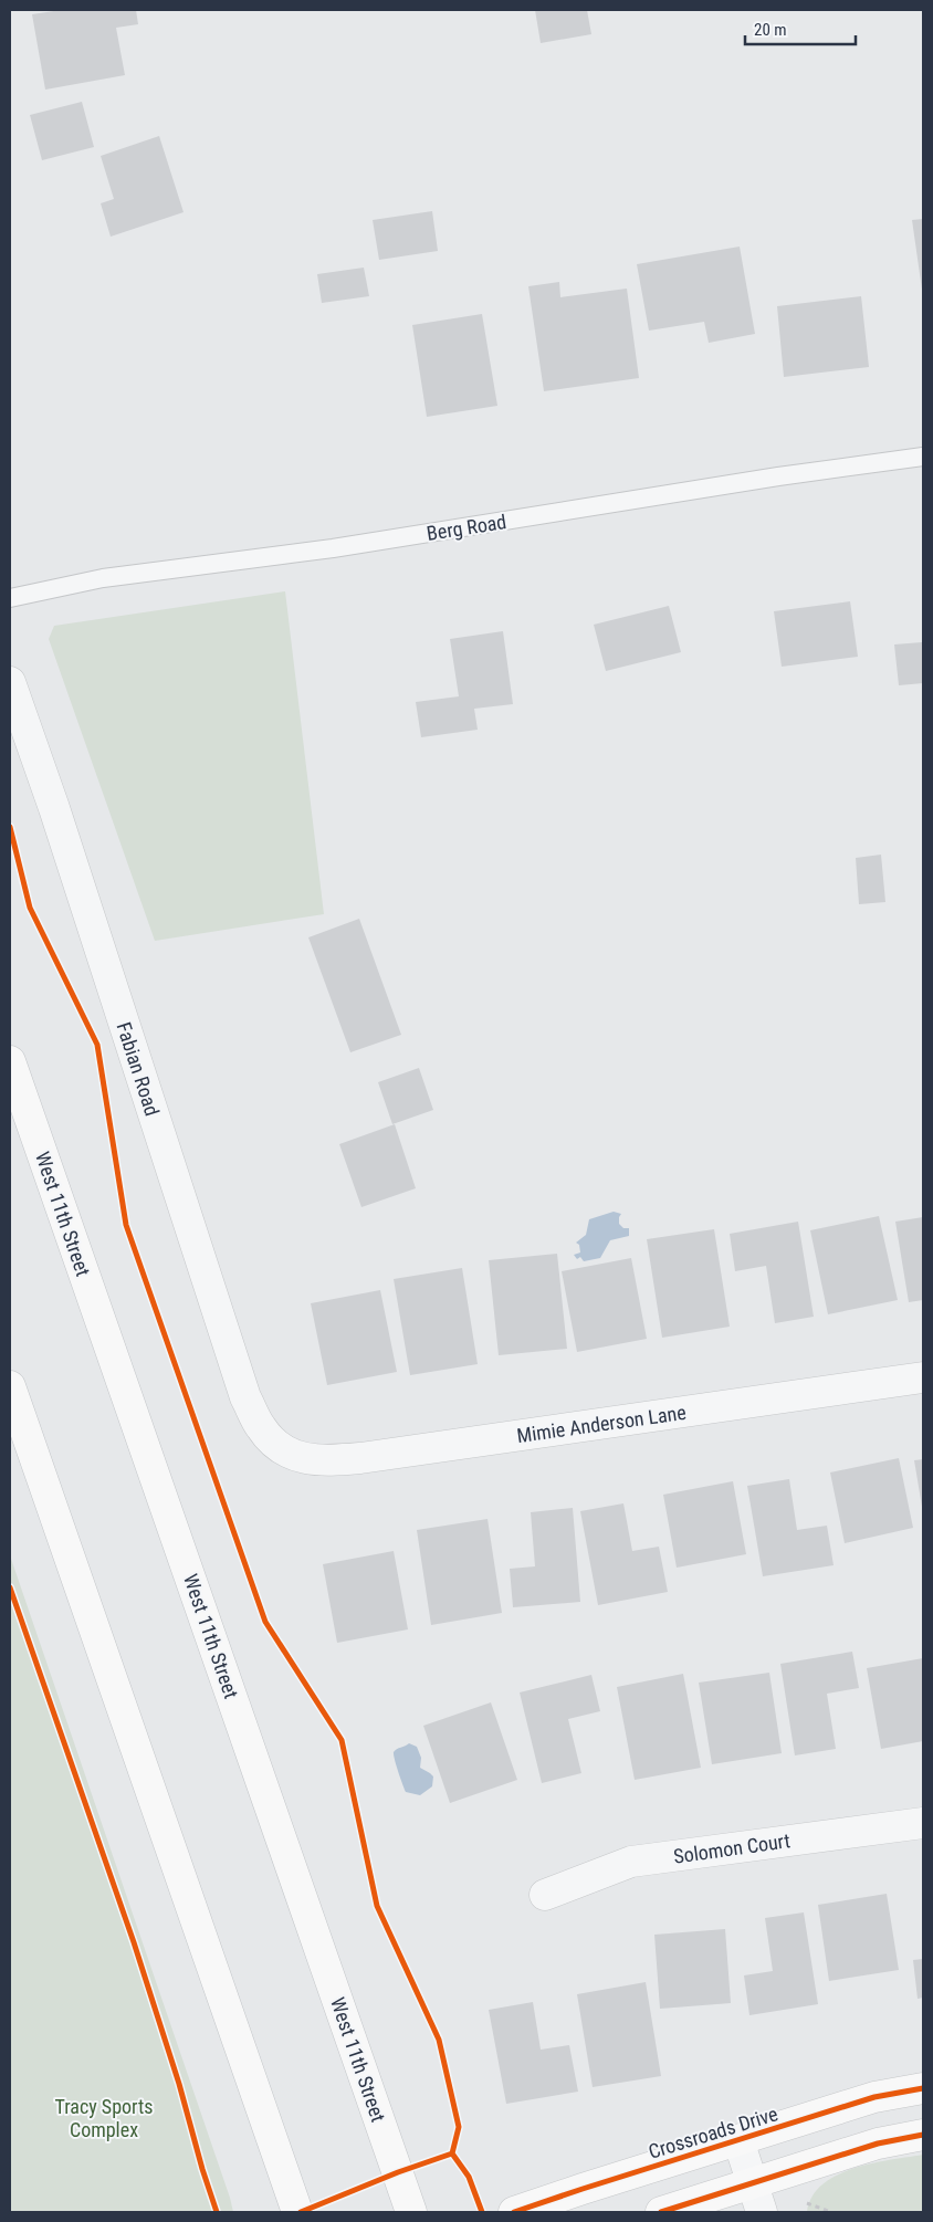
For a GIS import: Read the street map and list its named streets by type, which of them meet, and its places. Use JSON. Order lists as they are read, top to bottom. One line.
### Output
{"streets":{"main road":["West 11th Street","Crossroads Drive"],"street":["Fabian Road","Mimie Anderson Lane","Solomon Court"],"lane":["Berg Road"]},"crossings":[["Fabian Road","Mimie Anderson Lane"]],"parks":["Tracy Sports Complex"],"scale_bar":"20 m"}
